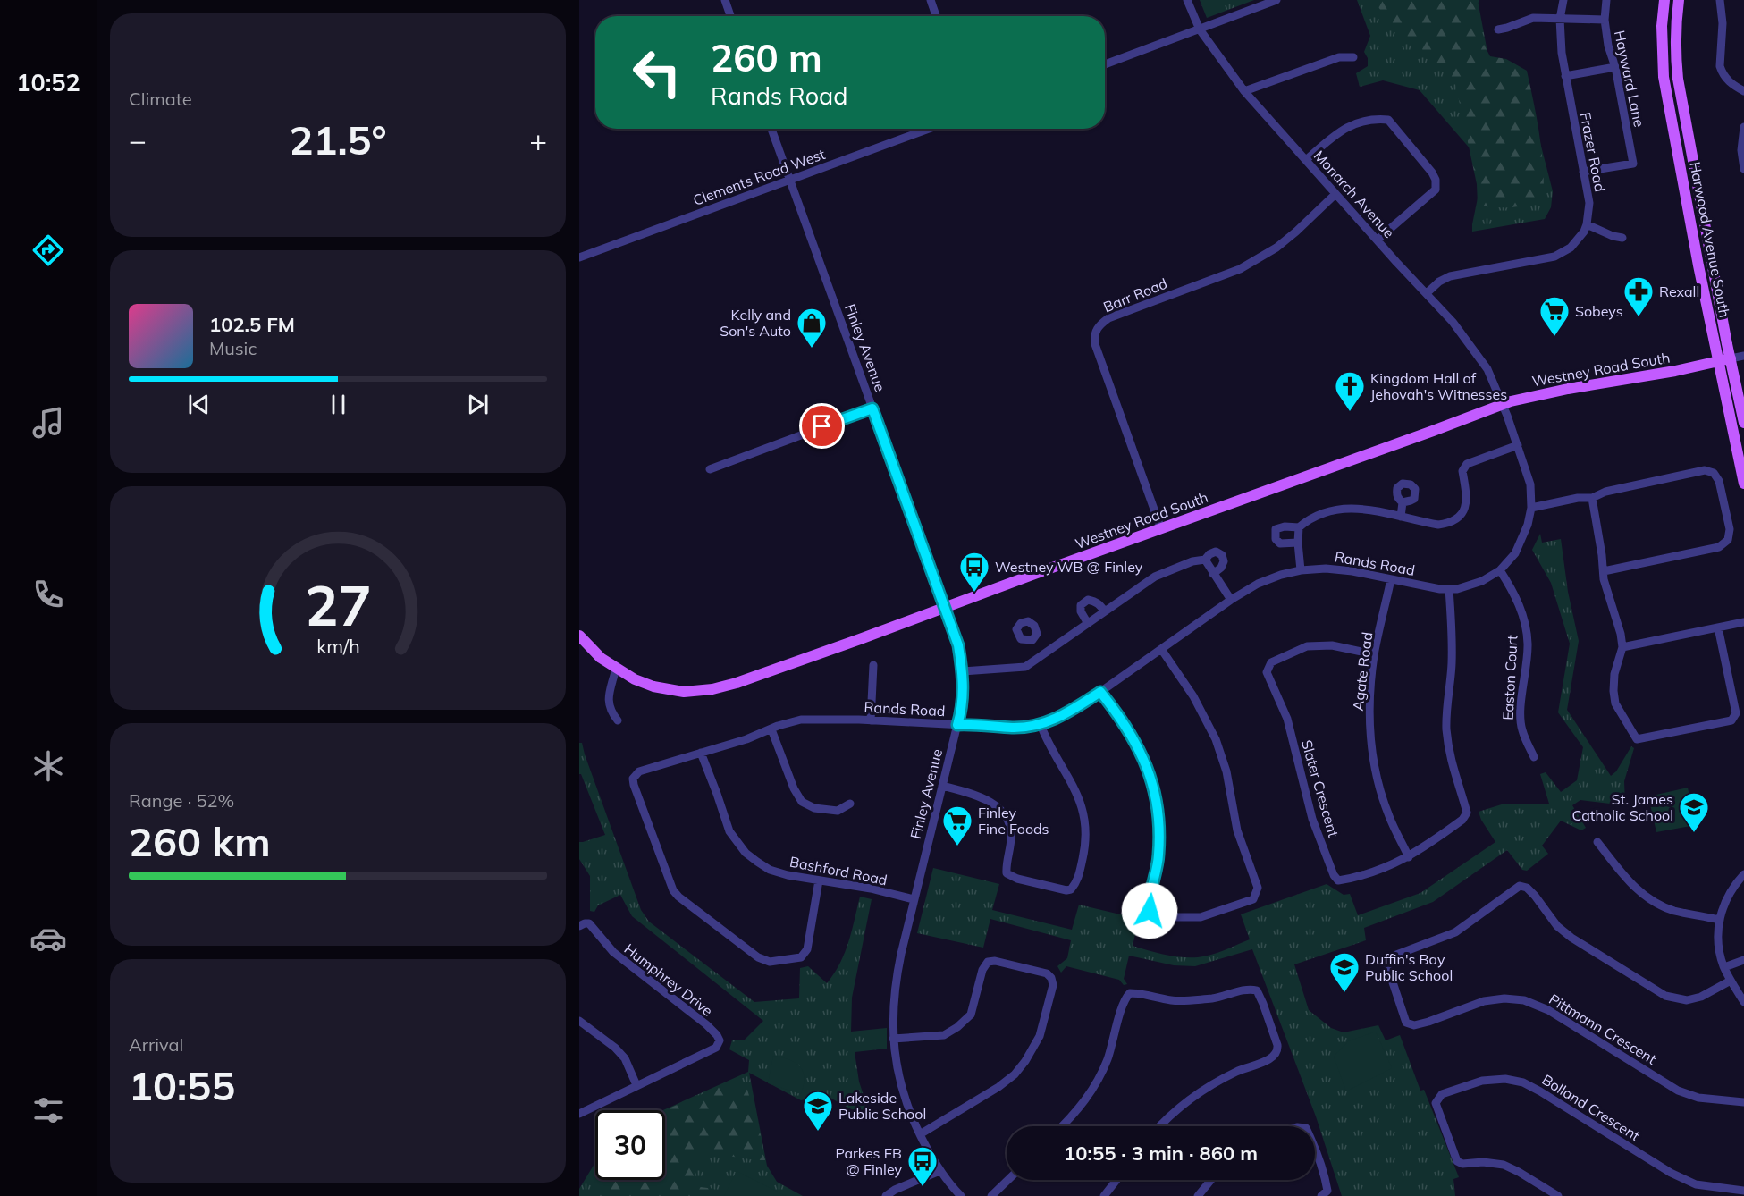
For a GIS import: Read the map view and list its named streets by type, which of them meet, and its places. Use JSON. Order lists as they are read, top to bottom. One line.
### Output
{"streets":{"main road":["Harwood Avenue South","Westney Road South"],"street":["Hayward Lane","Frazer Road","Clements Road West","Monarch Avenue","Barr Road","Finley Avenue","Rands Road","Agate Road","Easton Court","Slater Crescent","Bashford Road","Humphrey Drive","Pittmann Crescent","Bolland Crescent"]},"crossings":[["Hayward Lane","Frazer Road"],["Clements Road West","Finley Avenue"],["Monarch Avenue","Barr Road"],["Monarch Avenue","Westney Road South"],["Monarch Avenue","Rands Road"],["Harwood Avenue South","Westney Road South"],["Barr Road","Westney Road South"],["Finley Avenue","Westney Road South"],["Finley Avenue","Rands Road"],["Finley Avenue","Bashford Road"],["Westney Road South","Rands Road"],["Rands Road","Agate Road"],["Rands Road","Easton Court"],["Rands Road","Slater Crescent"],["Rands Road","Bashford Road"],["Agate Road","Slater Crescent"]],"places":{"pharmacy":["Rexall"],"supermarket":["Sobeys","Finley Fine Foods"],"shop":["Kelly and Son's Auto"],"church":["Kingdom Hall of Jehovah's Witnesses"],"bus stop":["Westney WB @ Finley","Parkes EB @ Finley"],"school or university":["St. James Catholic School","Duffin's Bay Public School","Lakeside Public School"]},"page":{"tabs":"10:52","tile":["Climate",["Range · 52%","260 km"],["Arrival","10:55"]],"turn":["260 m","Rands Road"],"heat":["−","21.5°","+"],"song":["102.5 FM","Music"],"limit":"30","trip":"10:55 · 3 min · 860 m","gauge":["27","km/h"]}}
